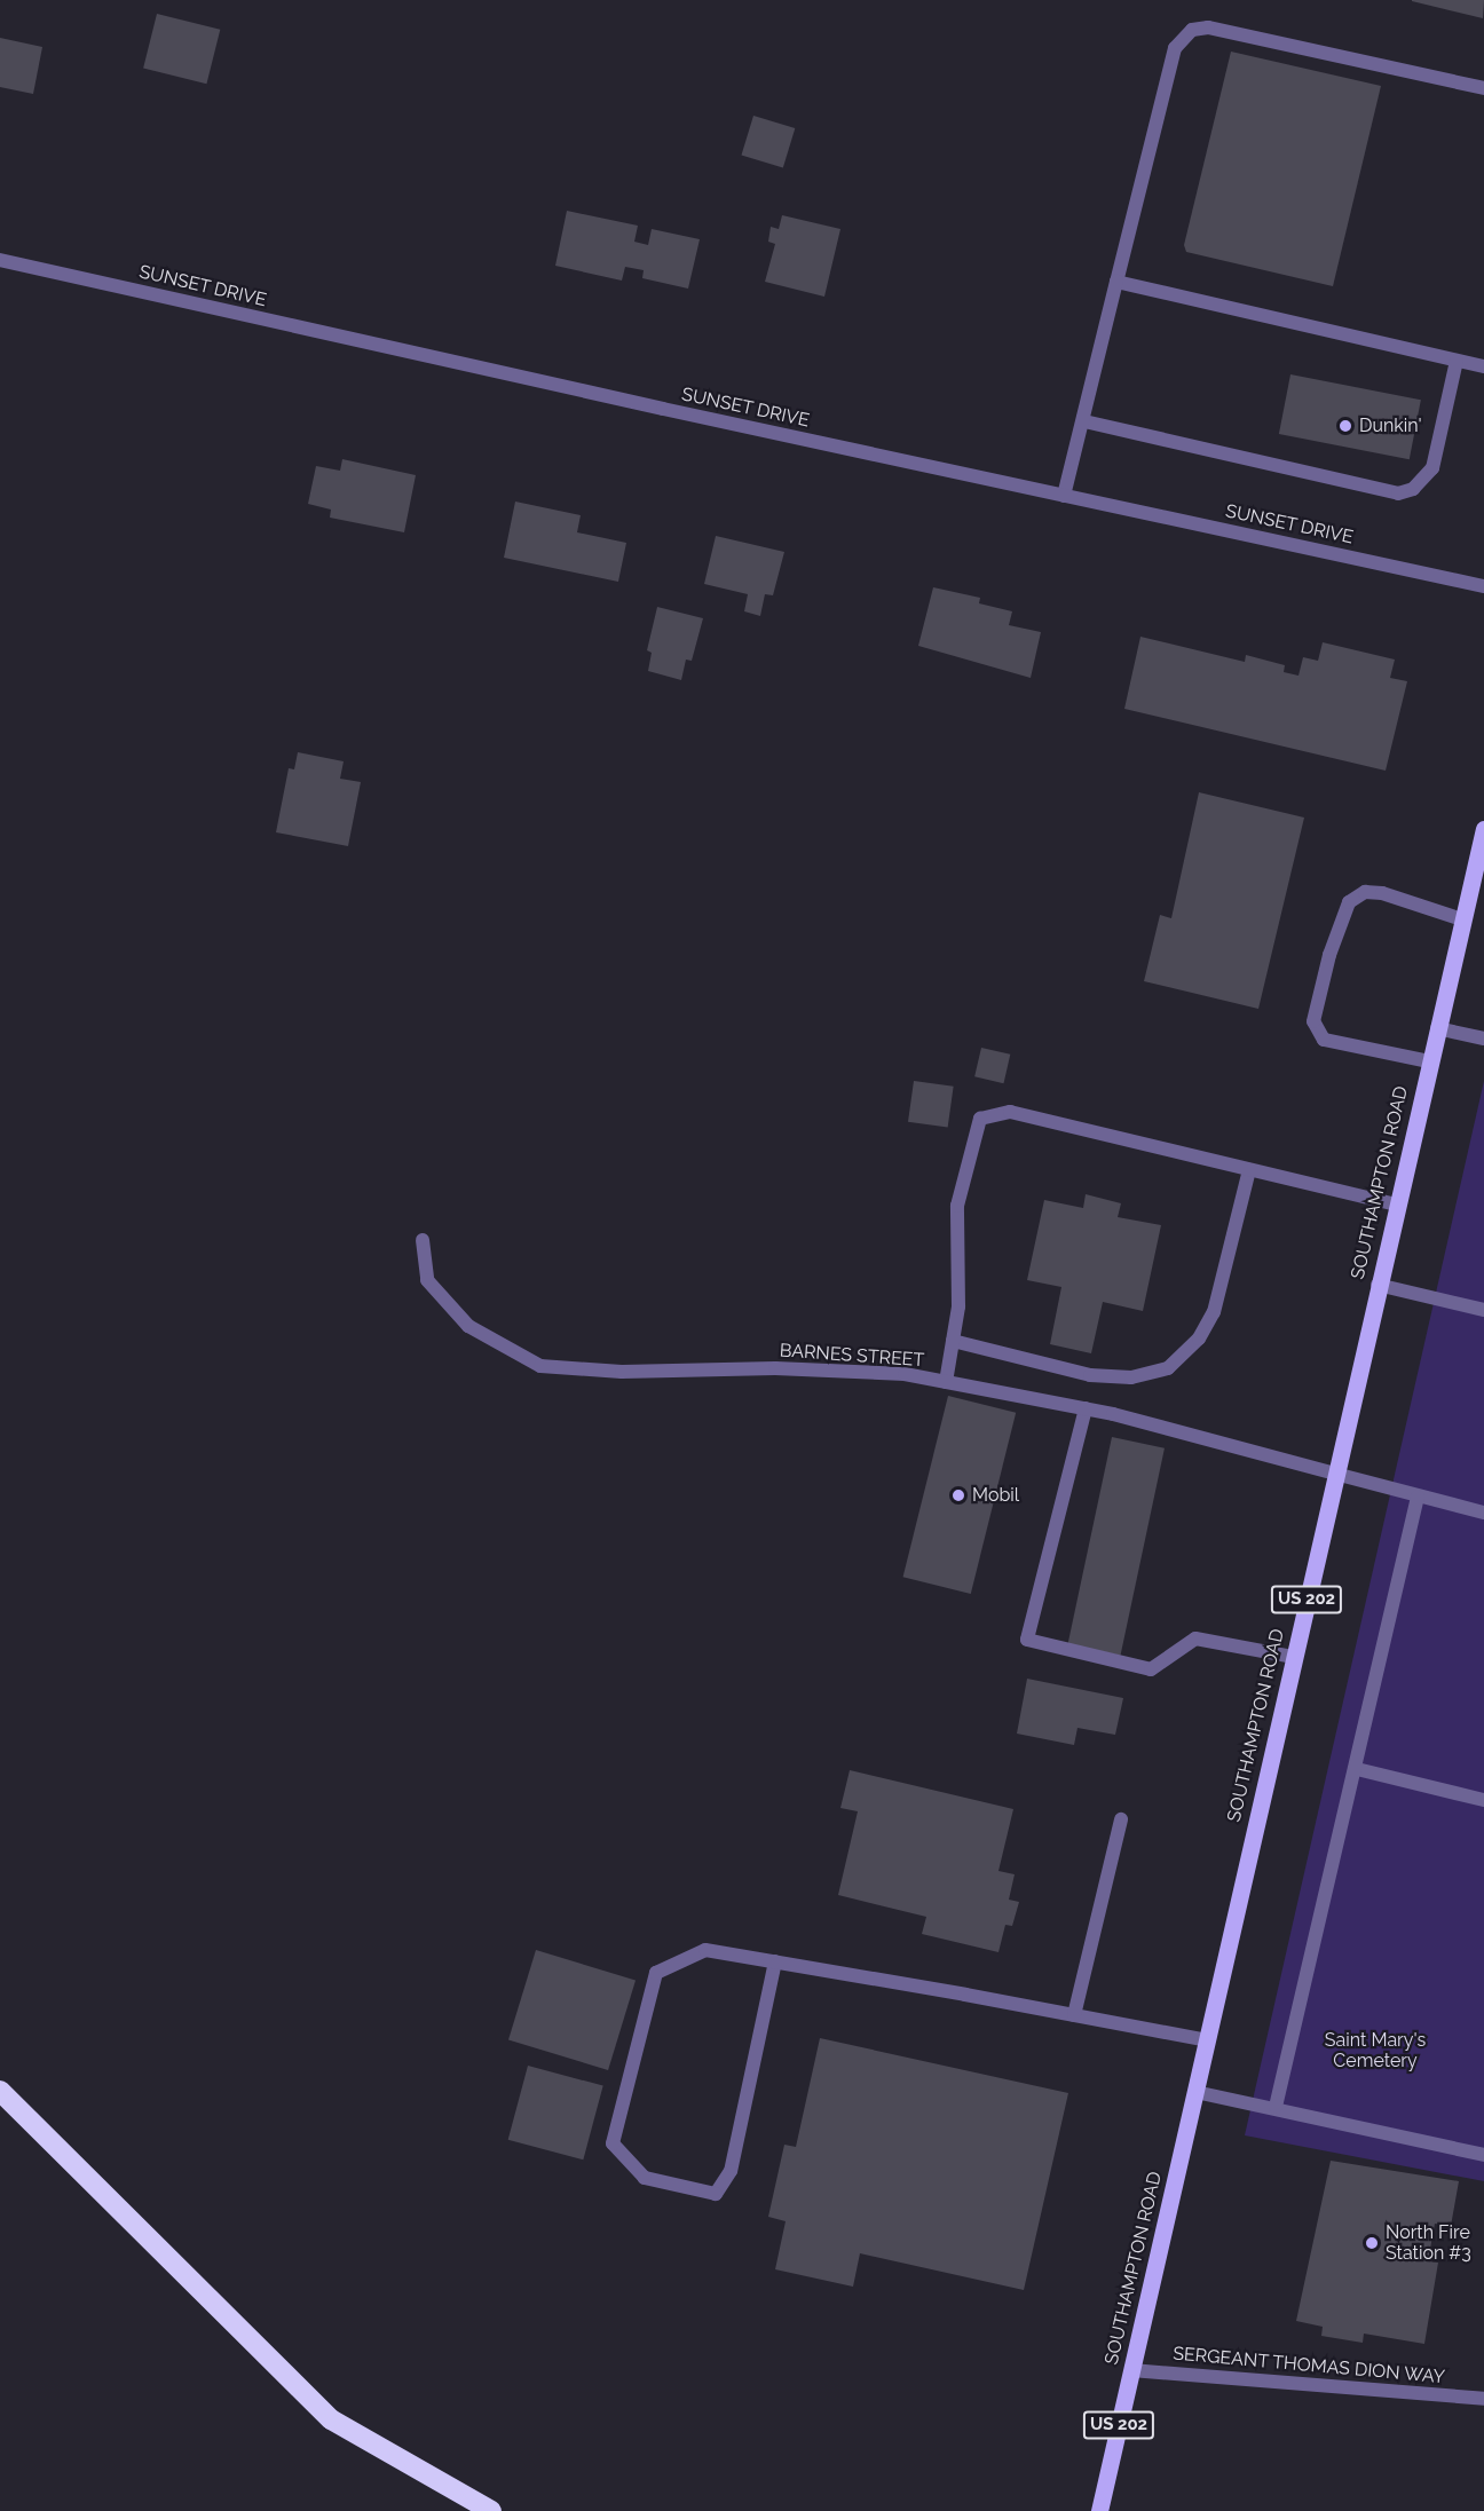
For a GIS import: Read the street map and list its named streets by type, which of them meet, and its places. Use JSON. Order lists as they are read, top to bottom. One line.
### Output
{"streets":{"main road":["SOUTHAMPTON ROAD","US 202"],"street":["SUNSET DRIVE","BARNES STREET","SERGEANT THOMAS DION WAY"]},"crossings":[["SOUTHAMPTON ROAD","BARNES STREET"],["SOUTHAMPTON ROAD","SERGEANT THOMAS DION WAY"]],"parks":["Saint Mary's Cemetery"],"places":["Dunkin'","Mobil","North Fire Station #3"]}
